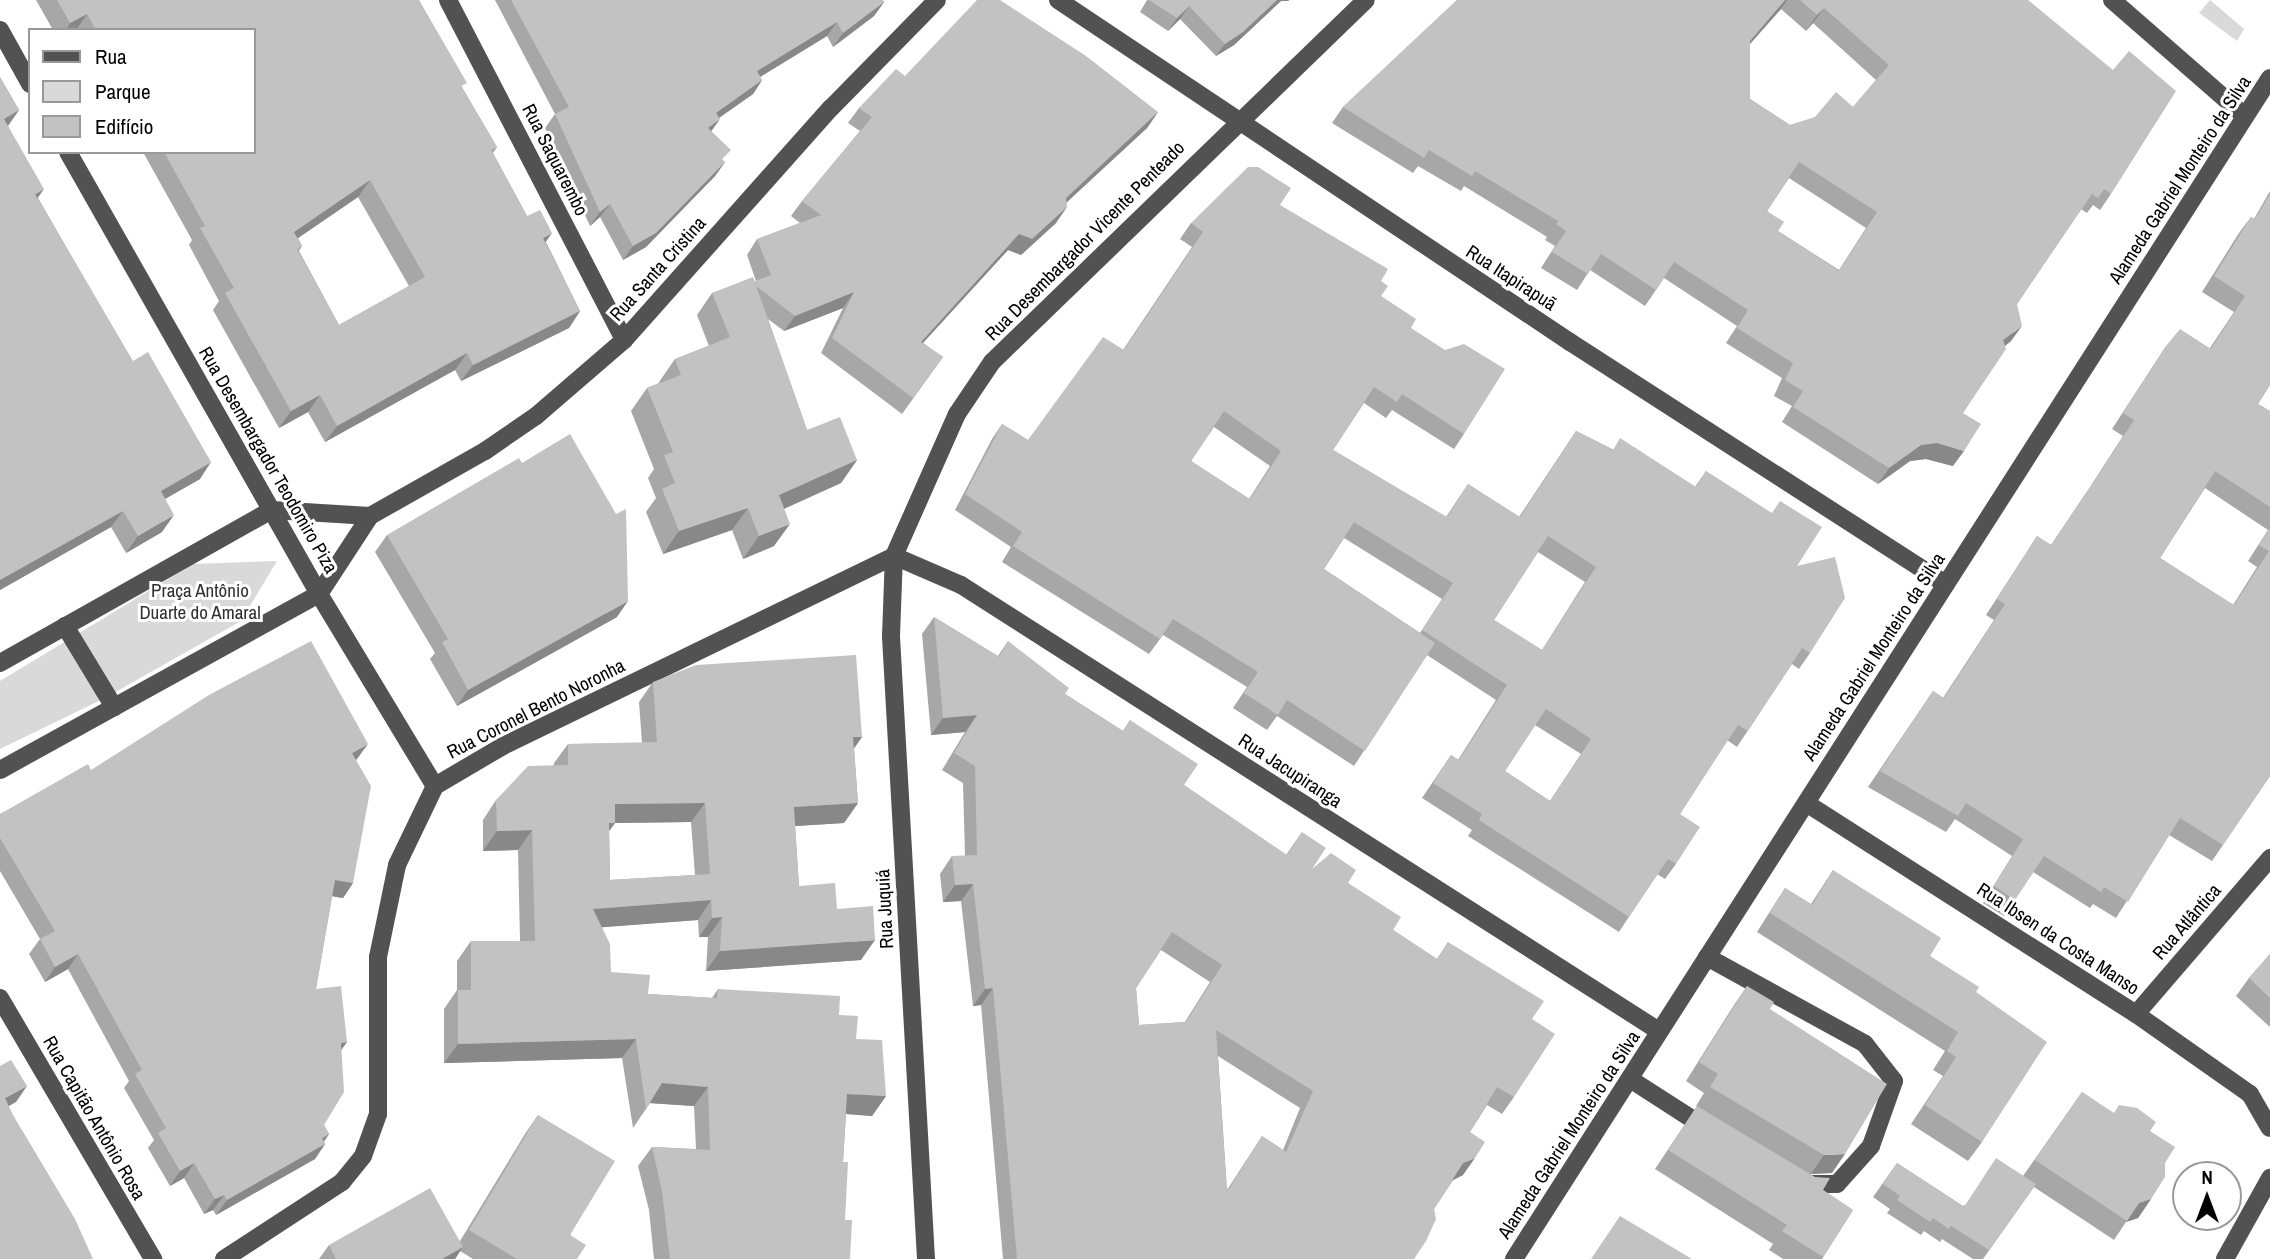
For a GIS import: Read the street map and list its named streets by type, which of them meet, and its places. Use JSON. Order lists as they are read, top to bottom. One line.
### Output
{"streets":{"street":["Rua Saquarembo","Alameda Gabriel Monteiro da Silva","Rua Desembargador Vicente Penteado","Rua Santa Cristina","Rua Itapirapuã","Rua Desembargador Teodomiro Piza","Rua Coronel Bento Noronha","Rua Jacupiranga","Rua Juquiá","Rua Atlântica","Rua Ibsen da Costa Manso","Rua Capitão Antônio Rosa"]},"crossings":[["Rua Saquarembo","Rua Santa Cristina"],["Alameda Gabriel Monteiro da Silva","Rua Itapirapuã"],["Alameda Gabriel Monteiro da Silva","Rua Jacupiranga"],["Alameda Gabriel Monteiro da Silva","Rua Ibsen da Costa Manso"],["Rua Desembargador Vicente Penteado","Rua Itapirapuã"],["Rua Desembargador Vicente Penteado","Rua Coronel Bento Noronha"],["Rua Desembargador Vicente Penteado","Rua Jacupiranga"],["Rua Desembargador Vicente Penteado","Rua Juquiá"],["Rua Santa Cristina","Rua Desembargador Teodomiro Piza"],["Rua Desembargador Teodomiro Piza","Rua Coronel Bento Noronha"],["Rua Coronel Bento Noronha","Rua Jacupiranga"],["Rua Coronel Bento Noronha","Rua Juquiá"],["Rua Jacupiranga","Rua Juquiá"],["Rua Atlântica","Rua Ibsen da Costa Manso"]],"parks":["Praça Antônio Duarte do Amaral"],"legend":["Rua","Parque","Edifício"],"north":"top"}
